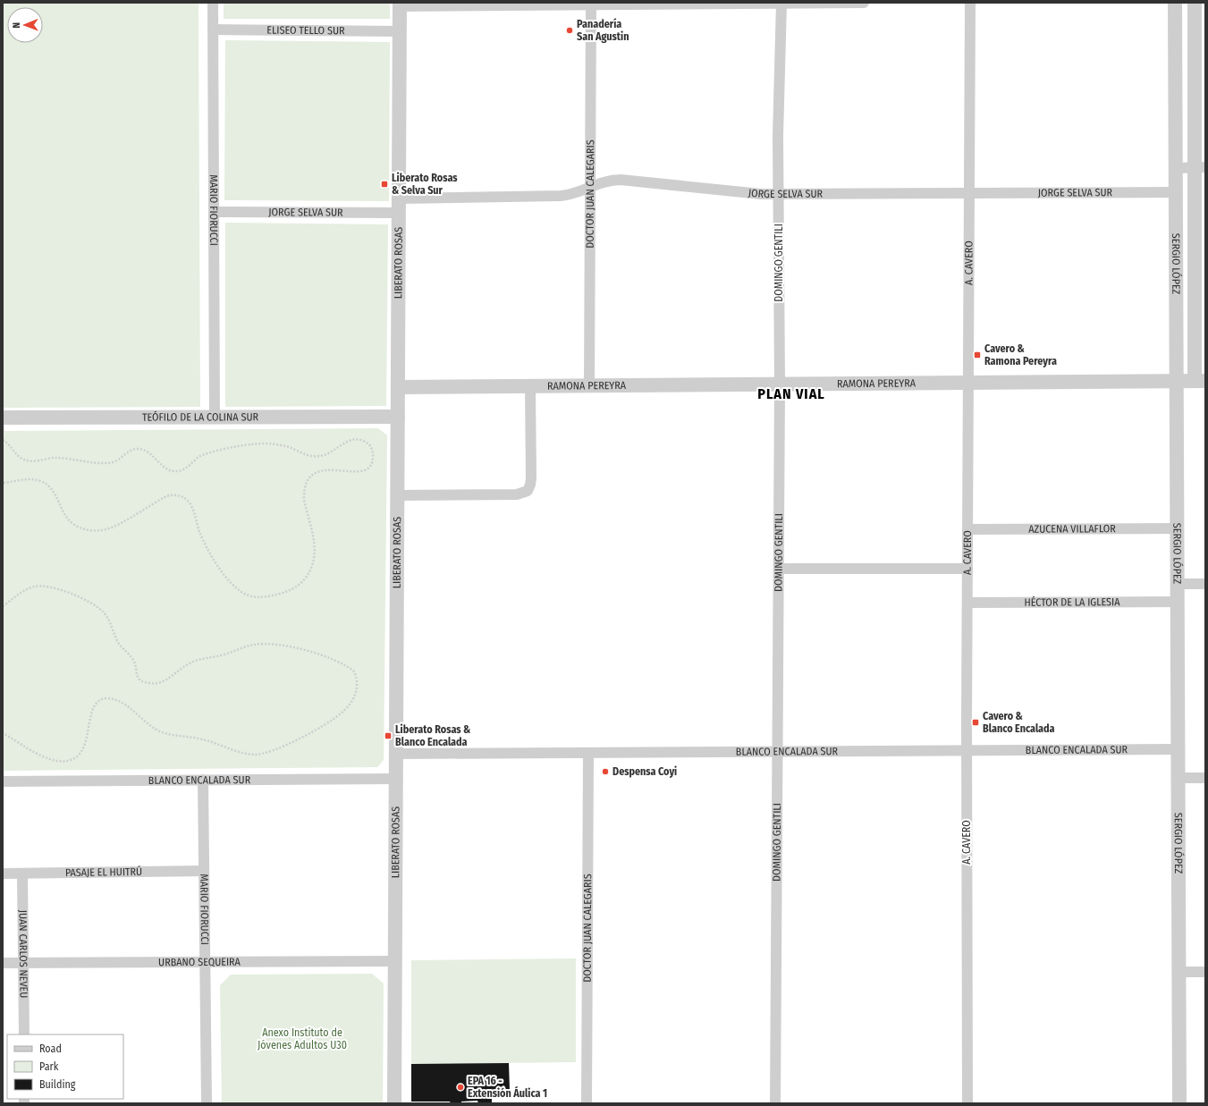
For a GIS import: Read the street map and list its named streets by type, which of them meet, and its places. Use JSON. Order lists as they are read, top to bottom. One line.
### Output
{"streets":{"street":["ELISEO TELLO SUR","JORGE SELVA SUR","DOCTOR JUAN CALEGARIS","MARIO FIORUCCI","DOMINGO GENTILI","LIBERATO ROSAS","A. CAVERO","SERGIO LÓPEZ","RAMONA PEREYRA","TEÓFILO DE LA COLINA SUR","AZUCENA VILLAFLOR","HÉCTOR DE LA IGLESIA","BLANCO ENCALADA SUR","PASAJE EL HUITRÚ","JUAN CARLOS NEVEU","URBANO SEQUEIRA"]},"crossings":[["ELISEO TELLO SUR","MARIO FIORUCCI"],["ELISEO TELLO SUR","LIBERATO ROSAS"],["JORGE SELVA SUR","DOCTOR JUAN CALEGARIS"],["JORGE SELVA SUR","MARIO FIORUCCI"],["JORGE SELVA SUR","DOMINGO GENTILI"],["JORGE SELVA SUR","LIBERATO ROSAS"],["JORGE SELVA SUR","A. CAVERO"],["JORGE SELVA SUR","SERGIO LÓPEZ"],["DOCTOR JUAN CALEGARIS","RAMONA PEREYRA"],["DOCTOR JUAN CALEGARIS","BLANCO ENCALADA SUR"],["MARIO FIORUCCI","TEÓFILO DE LA COLINA SUR"],["MARIO FIORUCCI","BLANCO ENCALADA SUR"],["MARIO FIORUCCI","PASAJE EL HUITRÚ"],["MARIO FIORUCCI","URBANO SEQUEIRA"],["DOMINGO GENTILI","RAMONA PEREYRA"],["DOMINGO GENTILI","BLANCO ENCALADA SUR"],["LIBERATO ROSAS","RAMONA PEREYRA"],["LIBERATO ROSAS","TEÓFILO DE LA COLINA SUR"],["LIBERATO ROSAS","BLANCO ENCALADA SUR"],["LIBERATO ROSAS","URBANO SEQUEIRA"],["A. CAVERO","RAMONA PEREYRA"],["A. CAVERO","AZUCENA VILLAFLOR"],["A. CAVERO","HÉCTOR DE LA IGLESIA"],["A. CAVERO","BLANCO ENCALADA SUR"],["SERGIO LÓPEZ","RAMONA PEREYRA"],["SERGIO LÓPEZ","AZUCENA VILLAFLOR"],["SERGIO LÓPEZ","HÉCTOR DE LA IGLESIA"],["SERGIO LÓPEZ","BLANCO ENCALADA SUR"],["PASAJE EL HUITRÚ","JUAN CARLOS NEVEU"],["JUAN CARLOS NEVEU","URBANO SEQUEIRA"]],"districts":["PLAN VIAL"],"parks":["Anexo Instituto de Jóvenes Adultos U30"],"places":{"other":["Panadería San Agustin","Despensa Coyi","EPA 16 - Extensión Áulica 1"],"transit":["Liberato Rosas & Selva Sur","Cavero & Ramona Pereyra","Cavero & Blanco Encalada","Liberato Rosas & Blanco Encalada"]},"legend":["Road","Park","Building"],"north":"left"}
